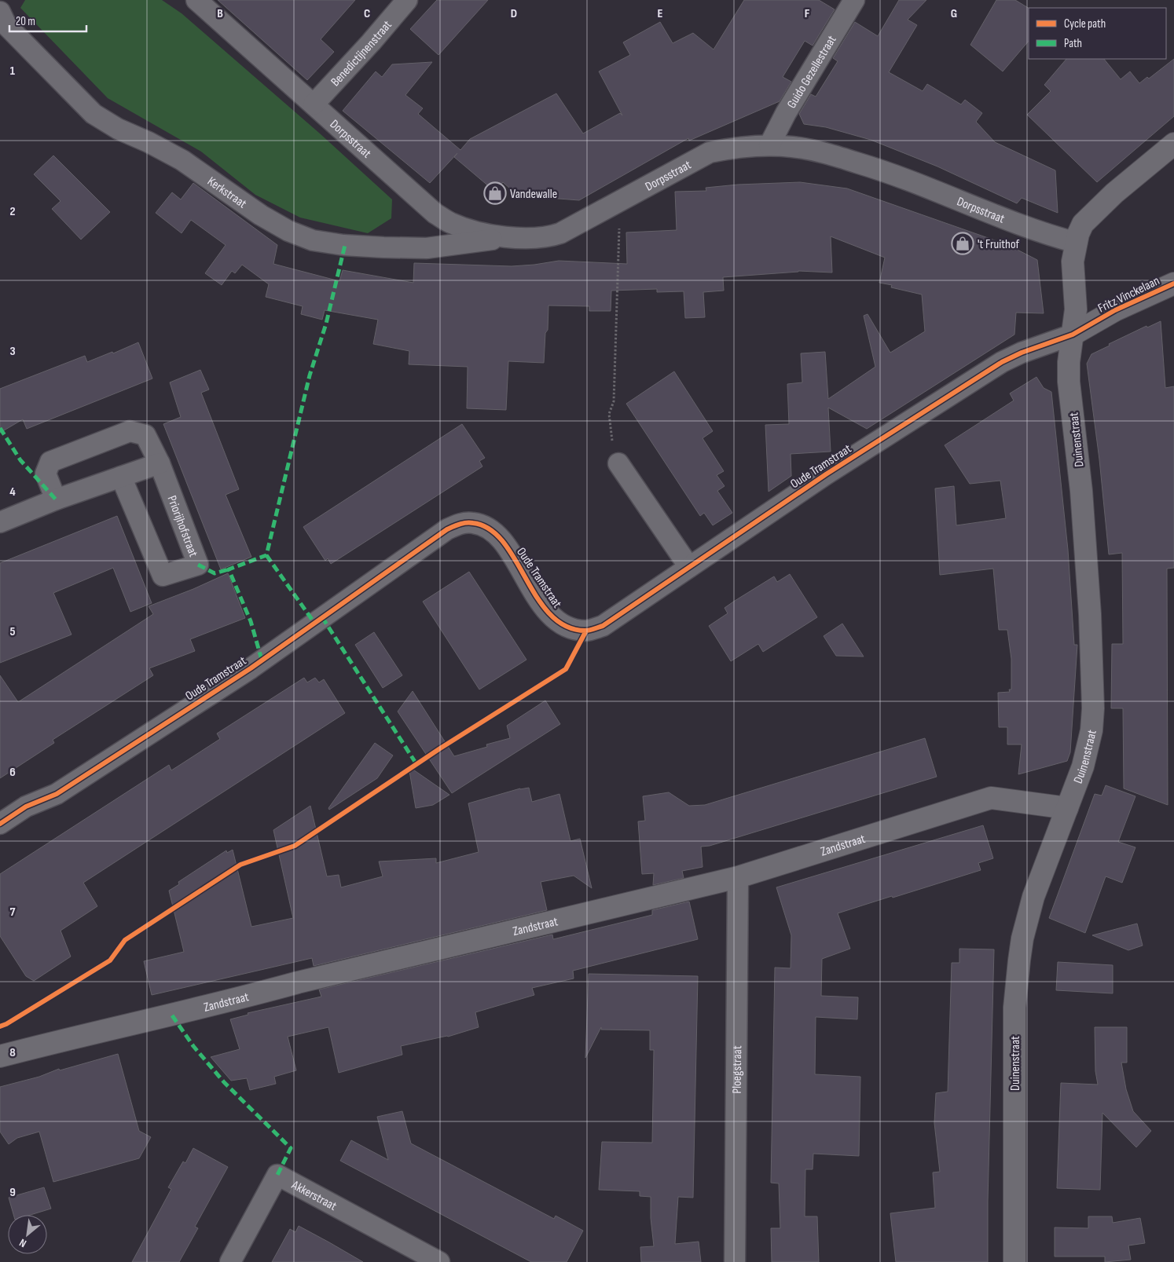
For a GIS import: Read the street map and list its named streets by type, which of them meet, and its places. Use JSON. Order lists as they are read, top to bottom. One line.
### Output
{"streets":{"street":["Benedictijnenstraat","Guido Gezellestraat","Dorpsstraat","Kerkstraat","Fritz Vinckelaan","Duinenstraat","Oude Tramstraat","Priorijhofstraat","Zandstraat","Ploegstraat","Akkerstraat"]},"crossings":[["Benedictijnenstraat","Dorpsstraat"],["Guido Gezellestraat","Dorpsstraat"],["Dorpsstraat","Kerkstraat"],["Dorpsstraat","Duinenstraat"],["Fritz Vinckelaan","Duinenstraat"],["Fritz Vinckelaan","Oude Tramstraat"],["Duinenstraat","Oude Tramstraat"],["Duinenstraat","Zandstraat"],["Zandstraat","Ploegstraat"]],"places":{"shop":["Vandewalle","'t Fruithof"]},"legend":["Cycle path","Path"],"scale_bar":"20 m","north":"bottom left","grid":{"columns":["B","C","D","E","F","G"],"rows":["1","2","3","4","5","6","7","8","9"]}}
